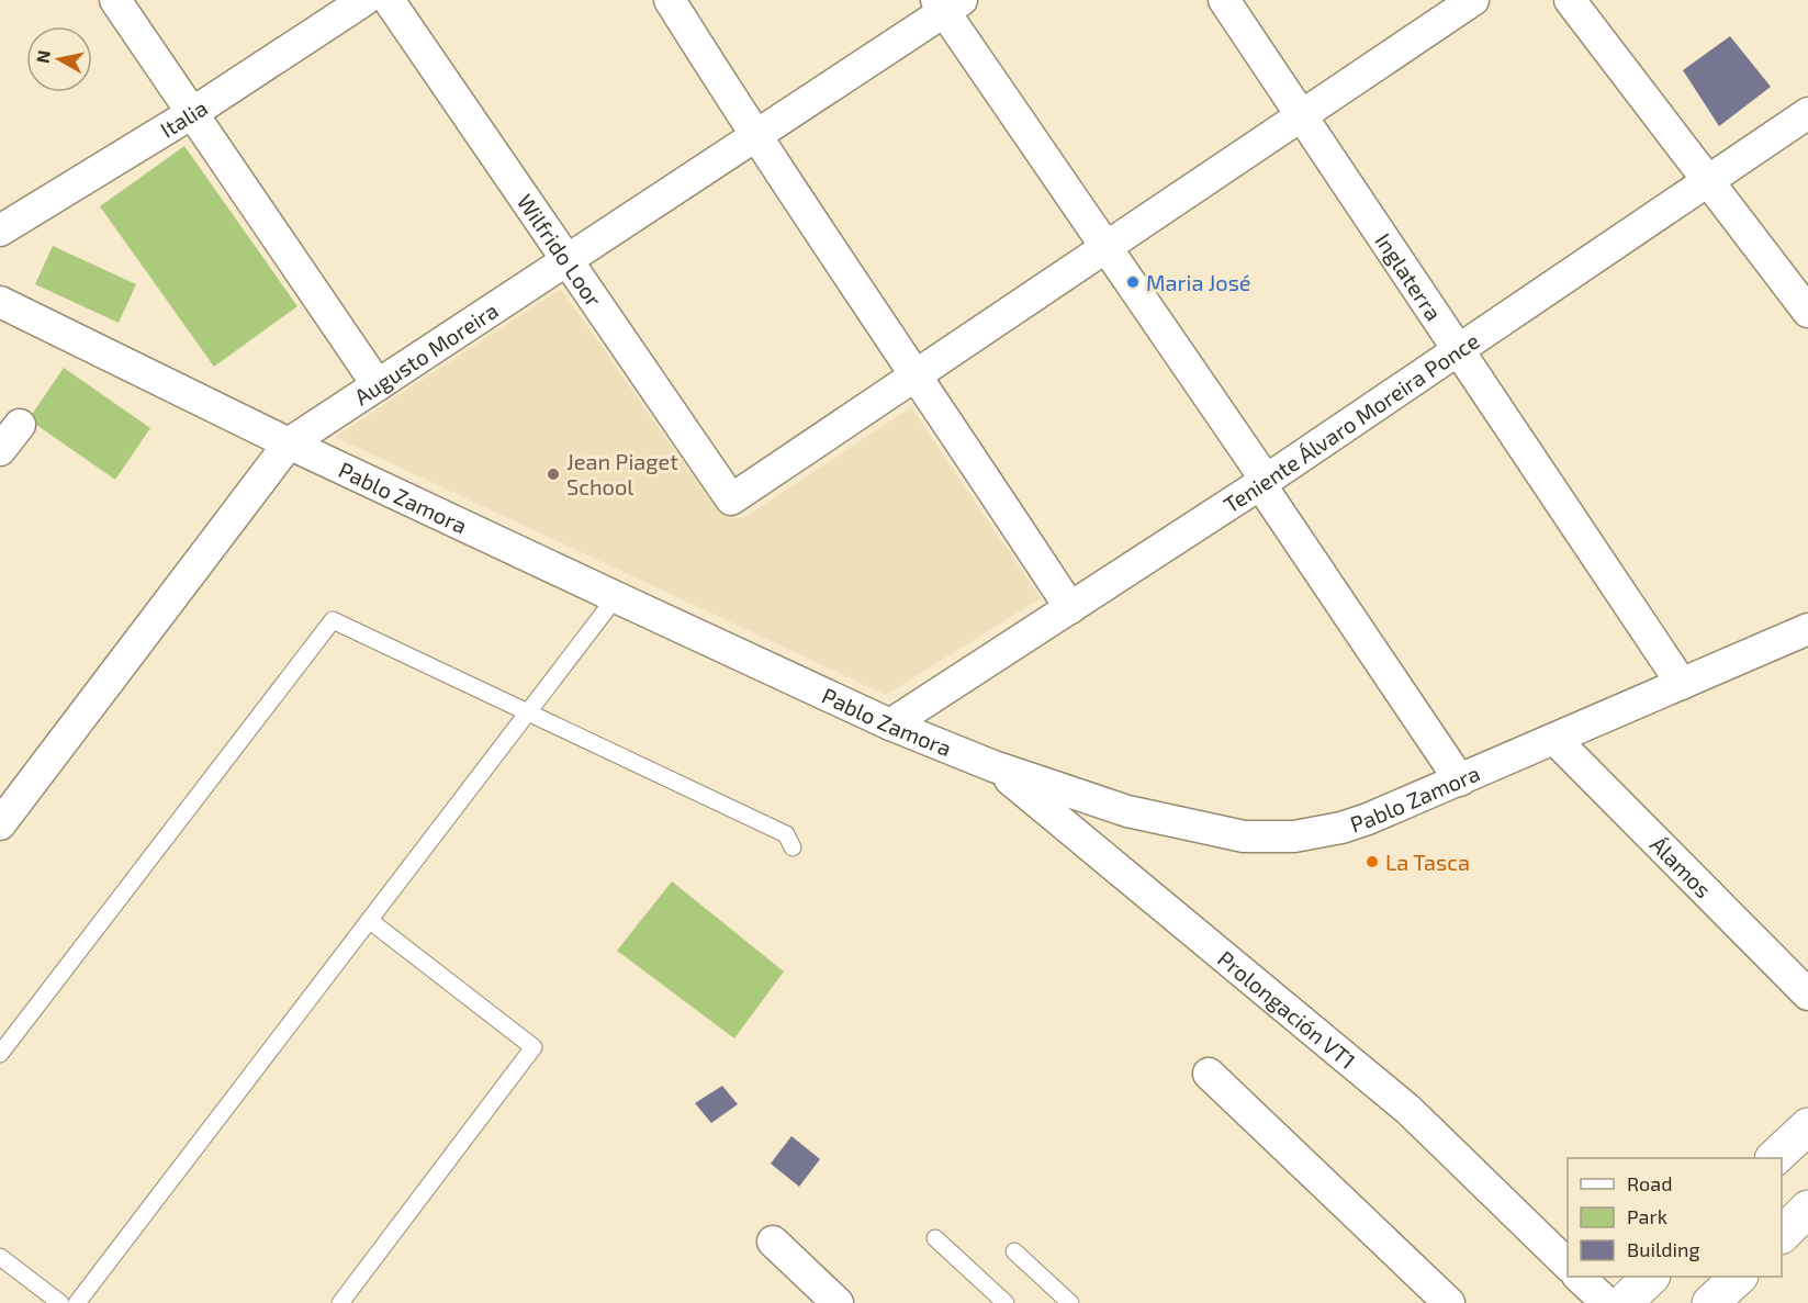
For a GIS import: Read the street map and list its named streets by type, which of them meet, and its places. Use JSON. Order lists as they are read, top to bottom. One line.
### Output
{"streets":{"street":["Italia","Wilfrido Loor","Inglaterra","Augusto Moreira","Teniente Álvaro Moreira Ponce","Pablo Zamora","Álamos","Prolongación VT1"]},"crossings":[["Wilfrido Loor","Augusto Moreira"],["Inglaterra","Teniente Álvaro Moreira Ponce"],["Inglaterra","Pablo Zamora"],["Augusto Moreira","Pablo Zamora"],["Teniente Álvaro Moreira Ponce","Pablo Zamora"],["Pablo Zamora","Álamos"],["Pablo Zamora","Prolongación VT1"]],"places":["Maria José","Jean Piaget School","La Tasca"],"legend":["Road","Park","Building"],"north":"left"}
